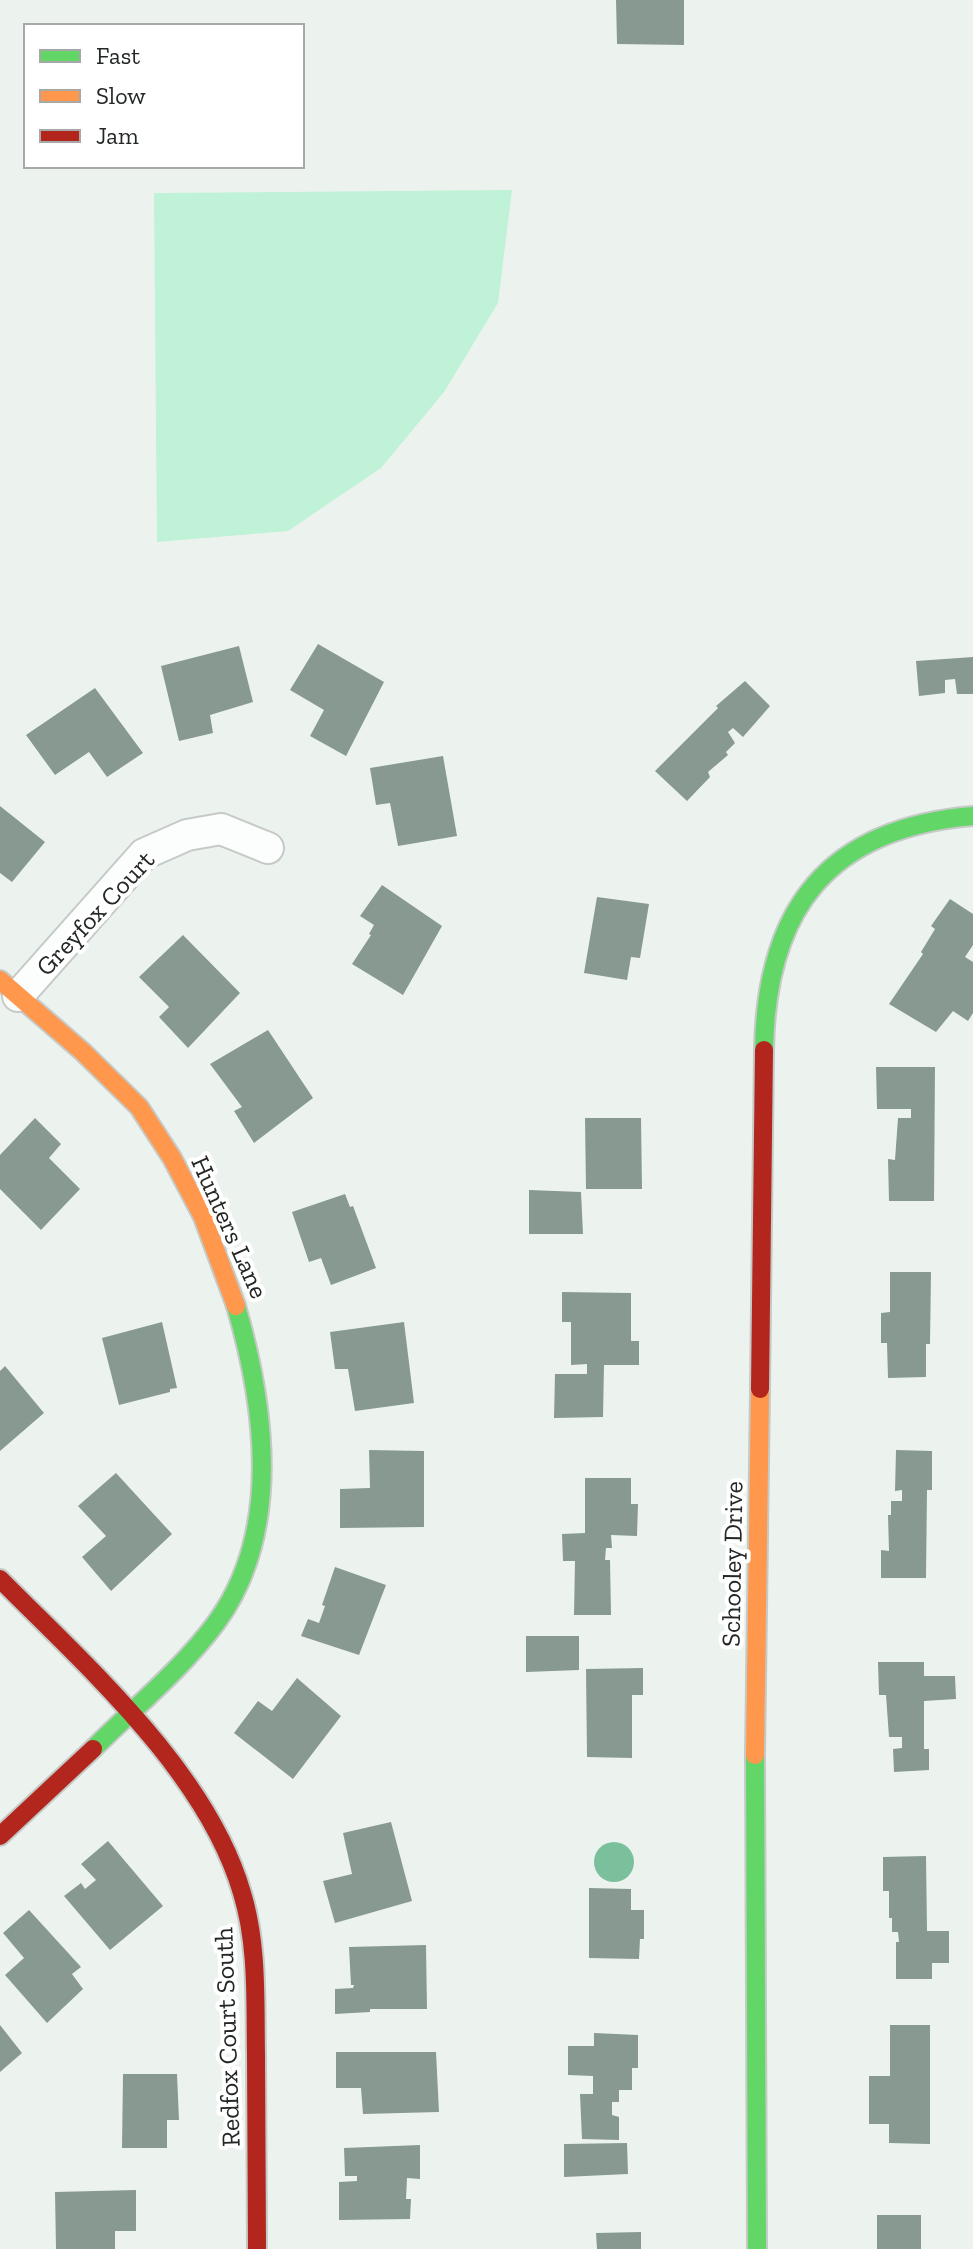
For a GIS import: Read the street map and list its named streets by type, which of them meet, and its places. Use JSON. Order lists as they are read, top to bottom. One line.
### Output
{"streets":{"street":["Greyfox Court","Hunters Lane","Schooley Drive","Redfox Court South"]},"crossings":[["Greyfox Court","Hunters Lane"],["Hunters Lane","Redfox Court South"]],"legend":["Fast","Slow","Jam"]}
